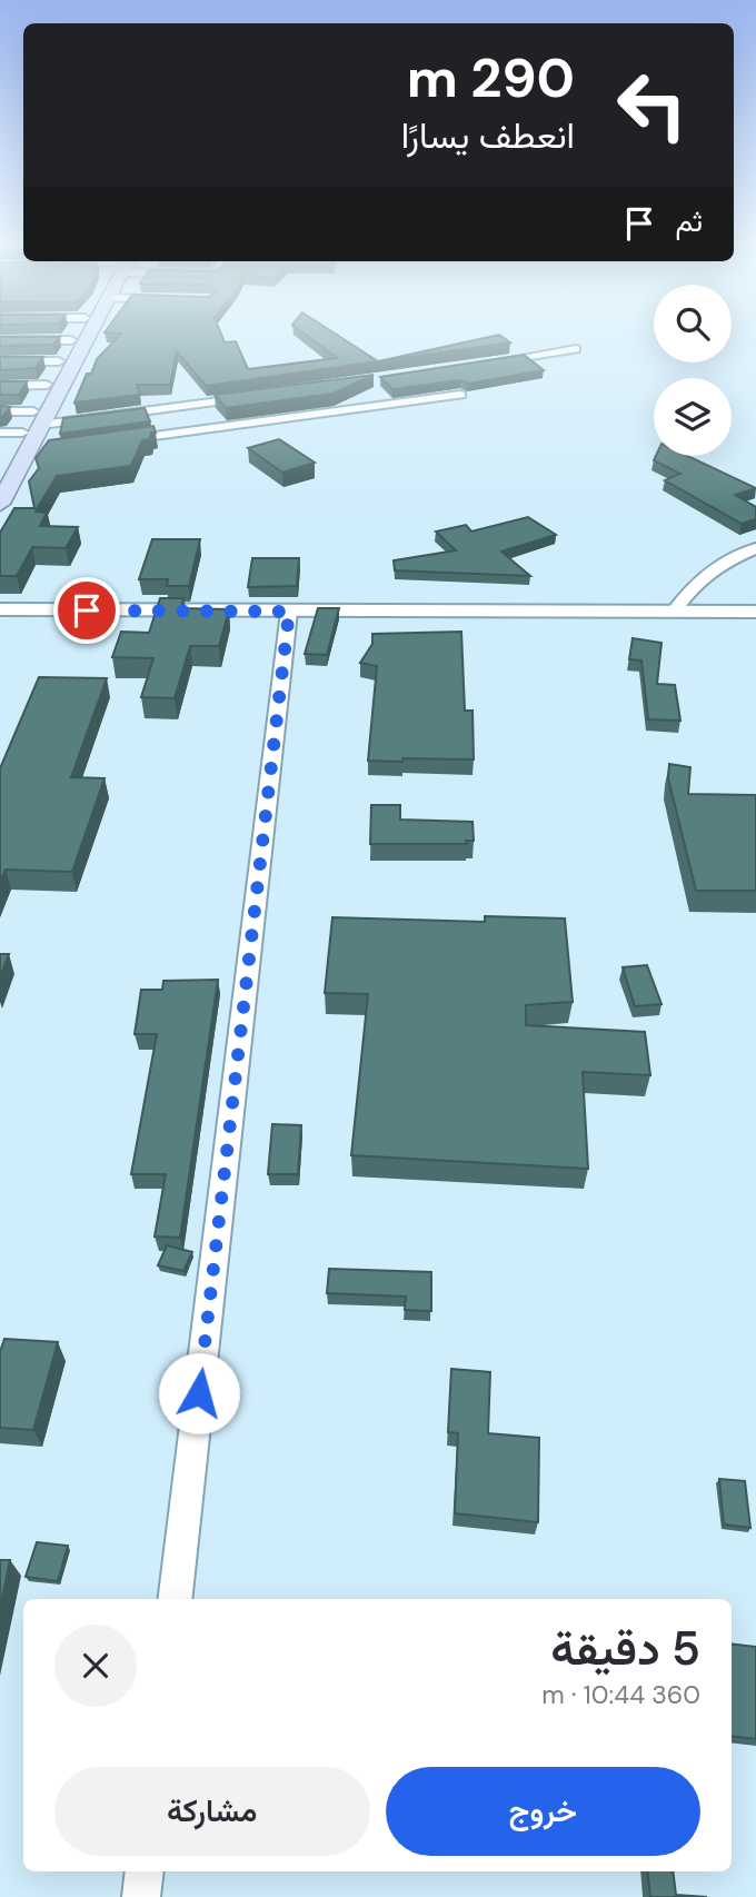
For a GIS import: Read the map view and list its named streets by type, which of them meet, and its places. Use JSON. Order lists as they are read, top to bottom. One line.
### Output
{"page":{"turn":["290 m","انعطف يسارًا"],"then":"ثم","heading":["5 دقيقة","360 m · 10:44"],"buttons":["خروج","مشاركة"]}}
